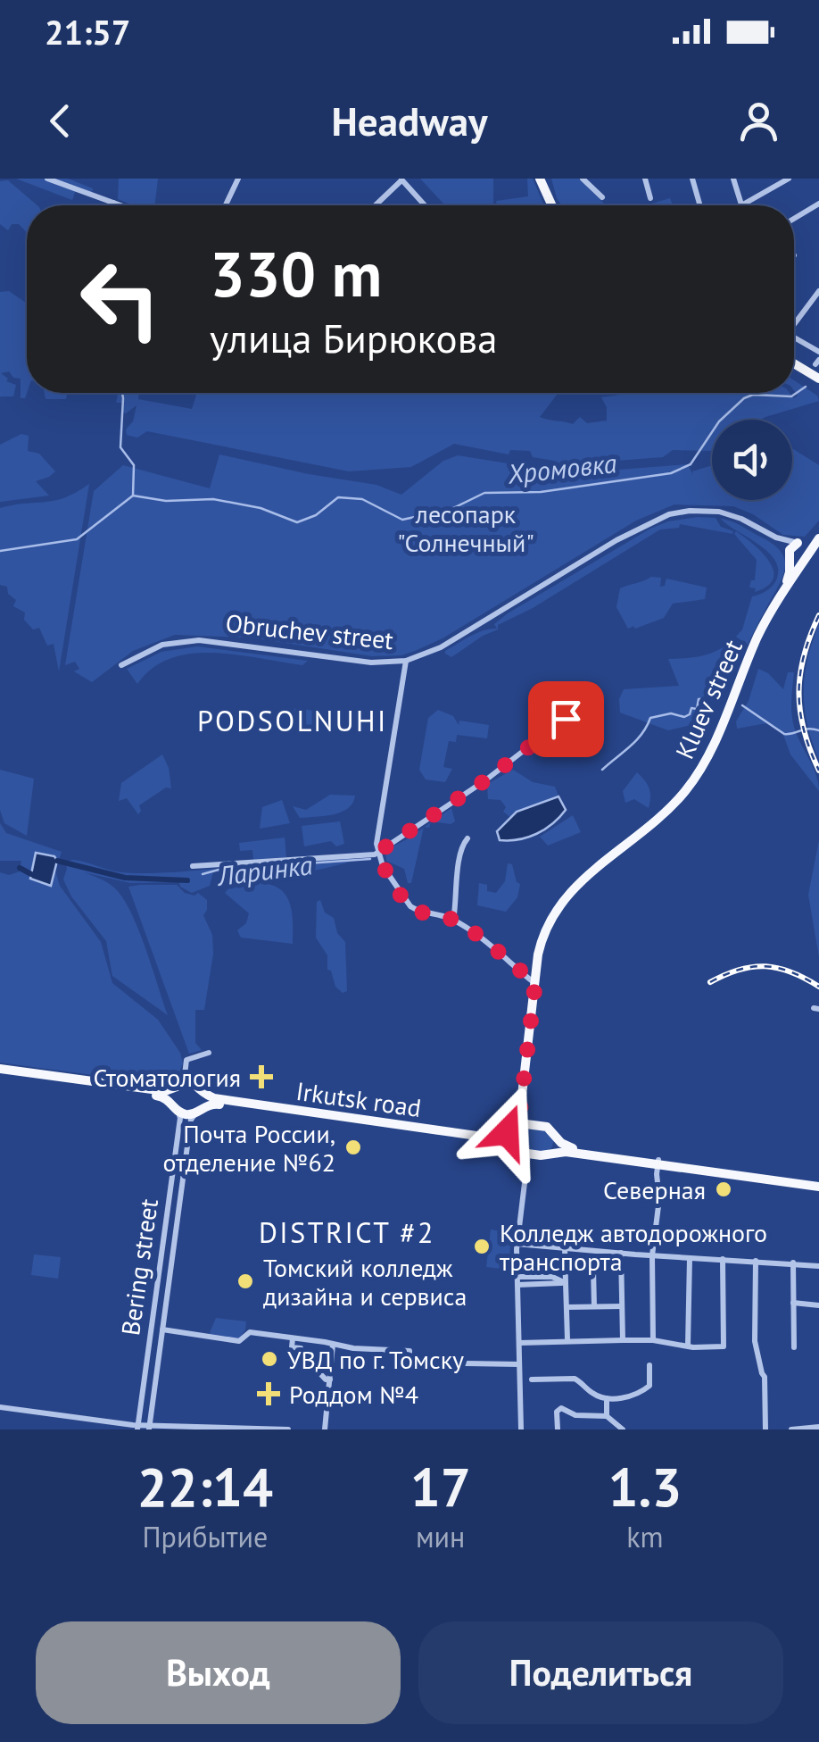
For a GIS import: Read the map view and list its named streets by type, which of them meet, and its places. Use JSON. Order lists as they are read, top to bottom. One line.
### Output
{"streets":{"main road":["Kluev street","Irkutsk road"],"street":["Obruchev street","Bering street"]},"crossings":[["Obruchev street","Kluev street"],["Irkutsk road","Bering street"]],"districts":["PODSOLNUHI","DISTRICT #2"],"water":["Хромовка","Ларинка"],"parks":["лесопарк \"Солнечный\""],"places":{"health":["Стоматология","Роддом №4"],"other":["Почта России, отделение №62","Северная","Колледж автодорожного транспорта","Томский колледж дизайна и сервиса","УВД по г. Томску"]},"page":{"status":"21:57","header":"Headway","turn":["330 m","улица Бирюкова"],"eta":["22:14","Прибытие","17","мин","1.3","km"],"buttons":["Выход","Поделиться"]}}
